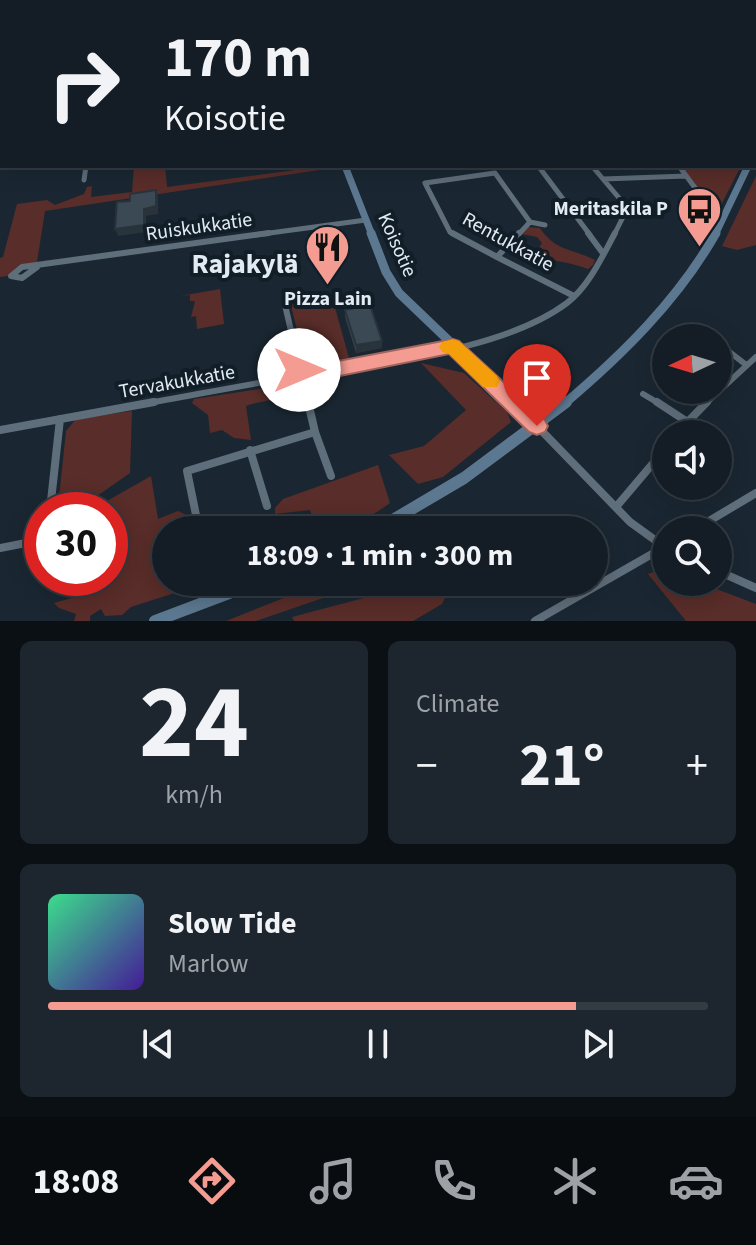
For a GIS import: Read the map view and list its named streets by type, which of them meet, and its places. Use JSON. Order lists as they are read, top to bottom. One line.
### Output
{"streets":{"main road":["Koisotie"],"street":["Ruiskukkatie","Rentukkatie","Tervakukkatie"]},"crossings":[["Ruiskukkatie","Koisotie"],["Rentukkatie","Tervakukkatie"],["Koisotie","Tervakukkatie"]],"districts":["Rajakylä"],"places":{"bus stop":["Meritaskila P"],"restaurant":["Pizza Lain"]},"north":"left","page":{"turn":["170 m","Koisotie"],"limit":"30","trip":"18:09 · 1 min · 300 m","tile":[["24","km/h"],"Climate"],"heat":["−","21°","+"],"song":["Slow Tide","Marlow"],"tabs":"18:08"}}
